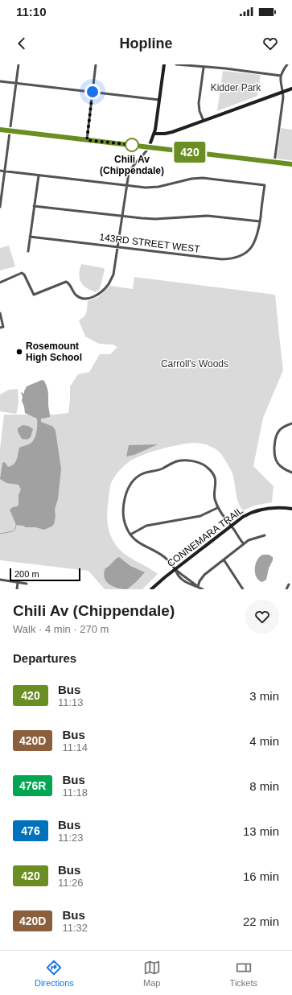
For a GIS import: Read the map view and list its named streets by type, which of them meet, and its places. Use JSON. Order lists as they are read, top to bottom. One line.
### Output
{"streets":{"street":["143RD STREET WEST","CONNEMARA TRAIL"]},"parks":["Kidder Park","Carroll's Woods"],"places":["Chili Av (Chippendale)","Rosemount High School"],"lines":["bus line 420"],"scale_bar":"200 m","page":{"status":"11:10","header":"Hopline","on_map":"420","scale":"200 m","heading":[["Chili Av (Chippendale)","Walk · 4 min · 270 m"],"Departures"],"list":[{"mark":"420","name":"Bus","note":"11:13","value":"3 min"},{"mark":"420D","name":"Bus","note":"11:14","value":"4 min"},{"mark":"476R","name":"Bus","note":"11:18","value":"8 min"},{"mark":"476","name":"Bus","note":"11:23","value":"13 min"},{"mark":"420","name":"Bus","note":"11:26","value":"16 min"},{"mark":"420D","name":"Bus","note":"11:32","value":"22 min"}],"tabs":["Directions","Map","Tickets"]}}
